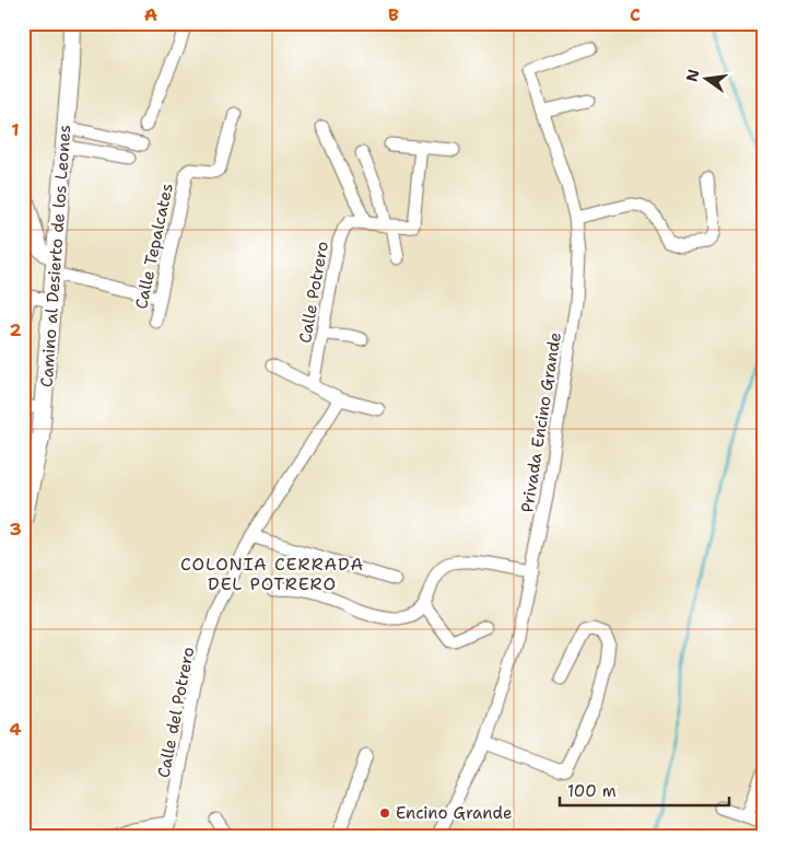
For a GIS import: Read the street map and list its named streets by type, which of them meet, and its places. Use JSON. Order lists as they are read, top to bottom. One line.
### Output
{"streets":{"main road":["Camino al Desierto de los Leones"],"street":["Calle Tepalcates","Calle Potrero","Privada Encino Grande","Calle del Potrero"]},"districts":["COLONIA CERRADA DEL POTRERO"],"places":["Encino Grande"],"scale_bar":"100 m","north":"left","grid":{"columns":["A","B","C"],"rows":["1","2","3","4"]}}
